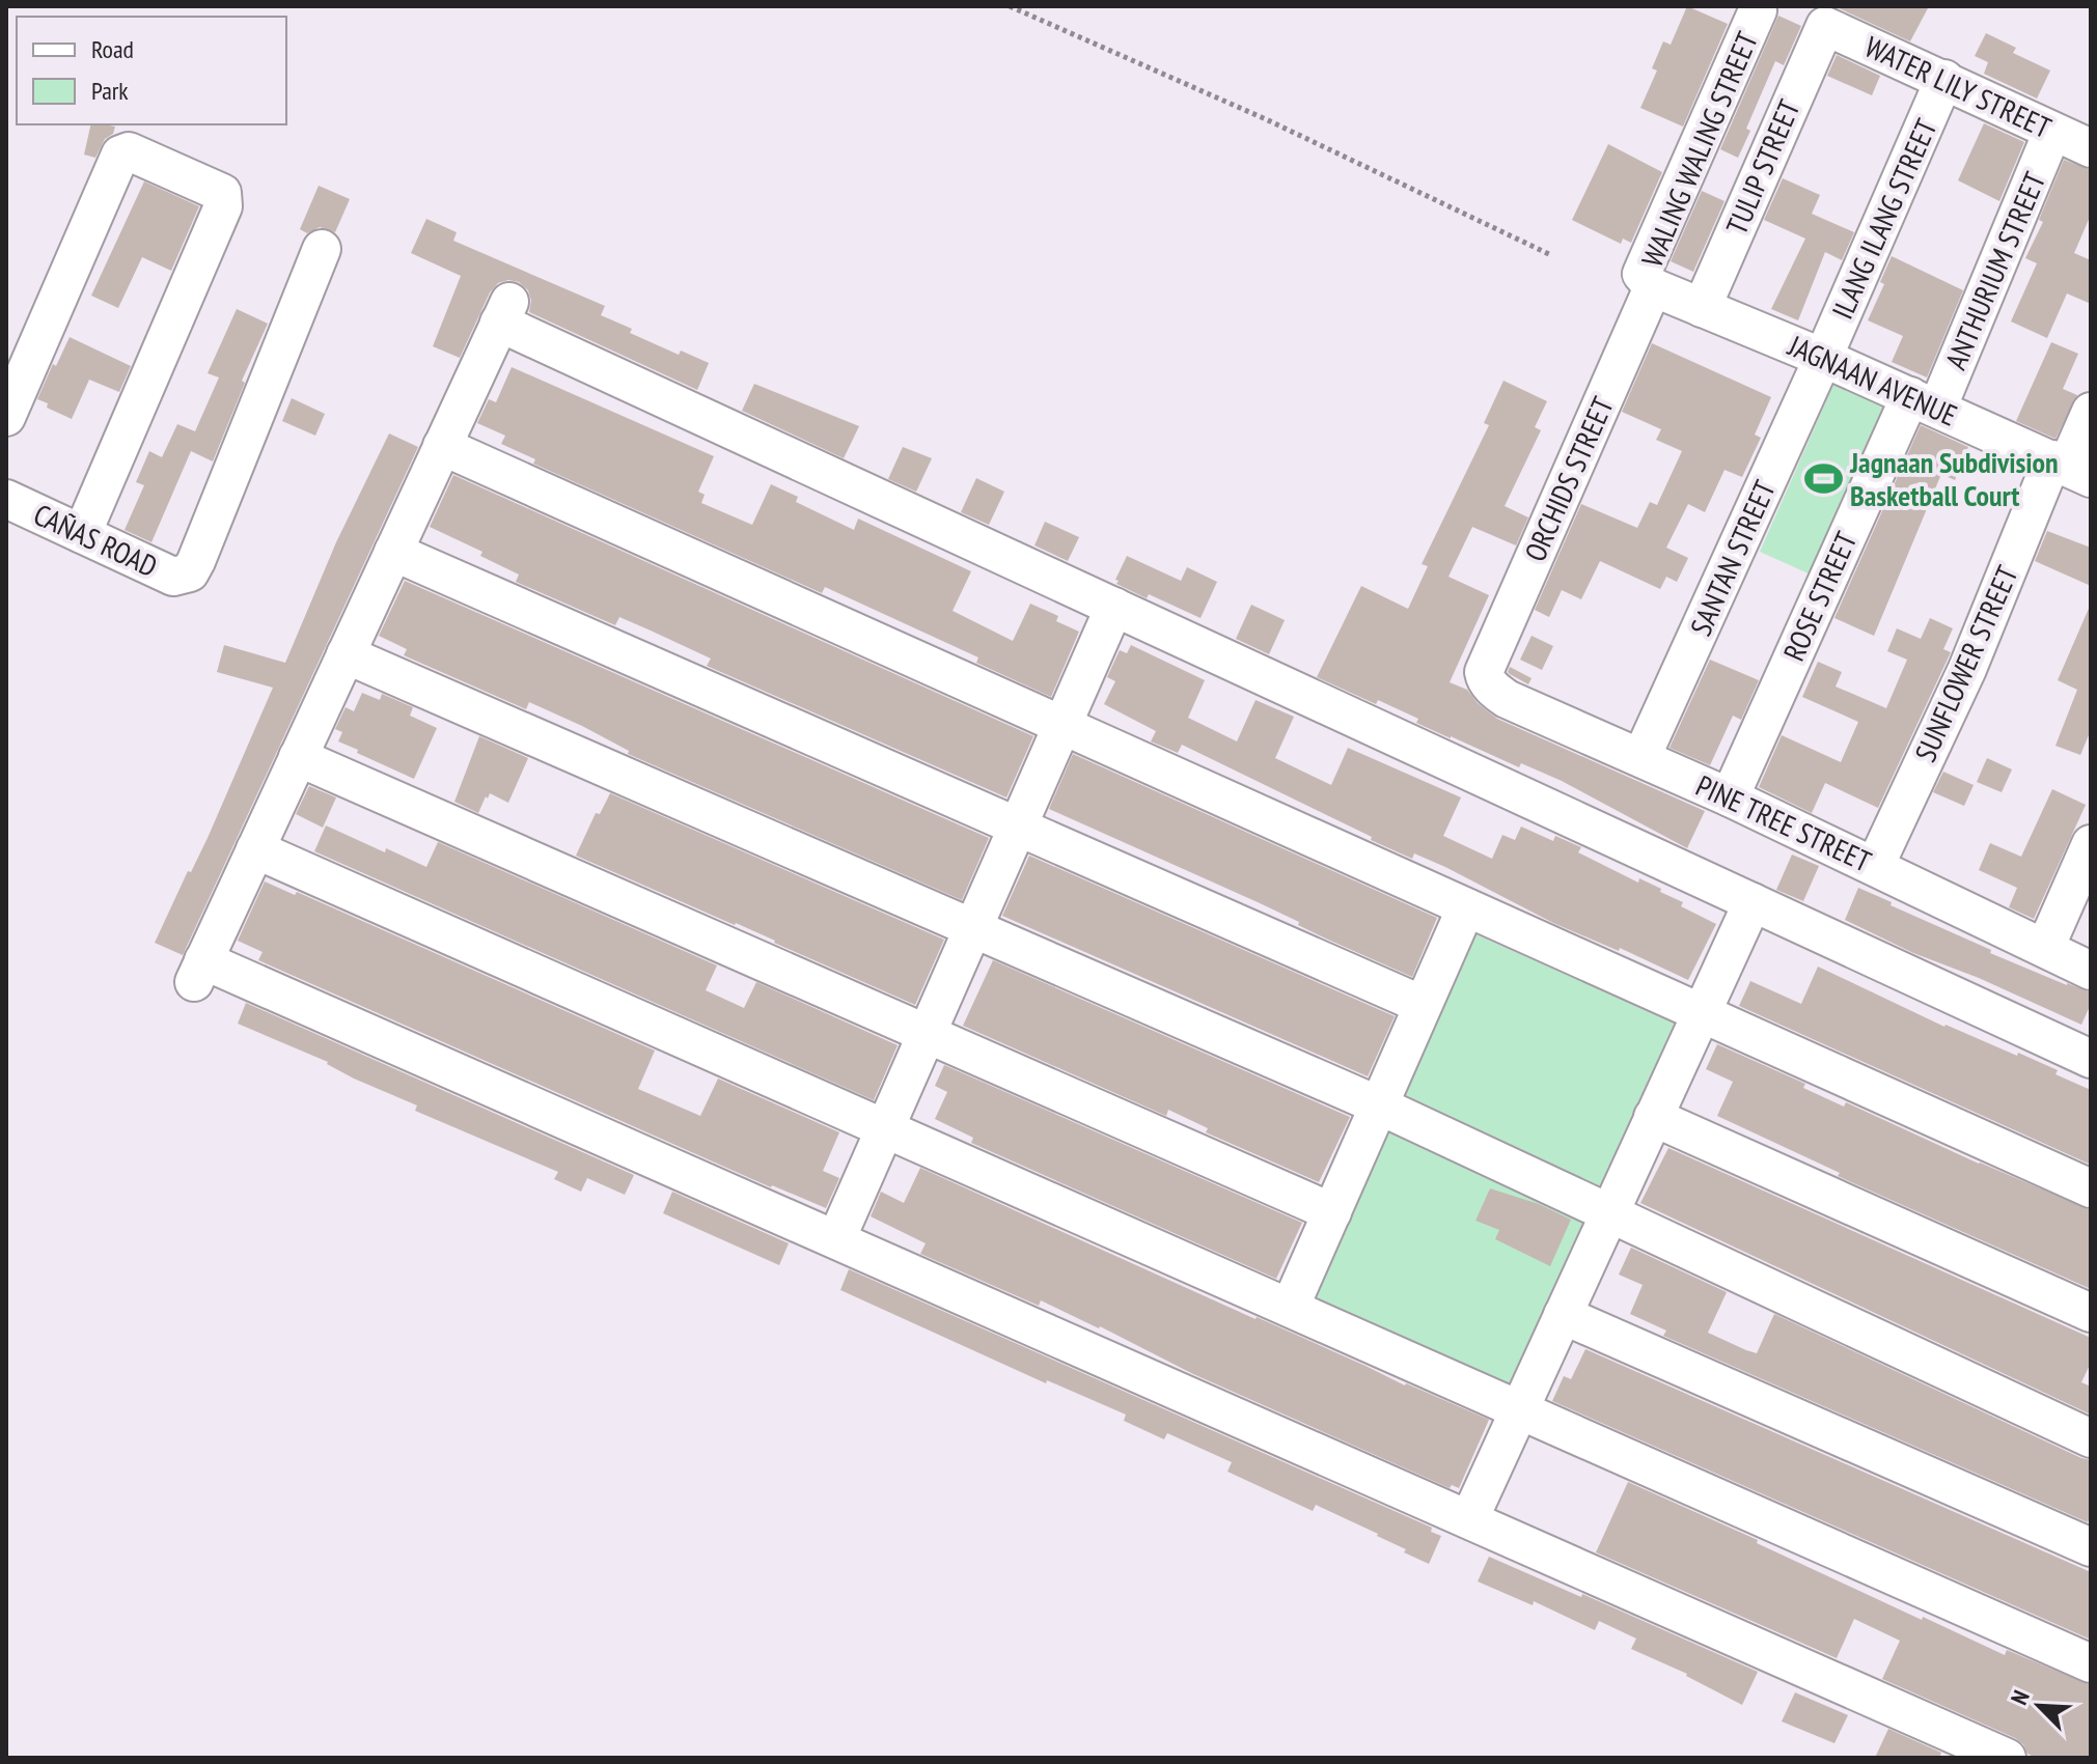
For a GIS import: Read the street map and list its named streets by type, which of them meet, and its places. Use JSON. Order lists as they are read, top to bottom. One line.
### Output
{"streets":{"street":["WATER LILY STREET","WALING WALING STREET","TULIP STREET","ILANG ILANG STREET","ANTHURIUM STREET","JAGNAAN AVENUE","ORCHIDS STREET","CAÑAS ROAD","SANTAN STREET","ROSE STREET","SUNFLOWER STREET","PINE TREE STREET"]},"crossings":[["WATER LILY STREET","TULIP STREET"],["WATER LILY STREET","ILANG ILANG STREET"],["WATER LILY STREET","ANTHURIUM STREET"],["WALING WALING STREET","JAGNAAN AVENUE"],["WALING WALING STREET","ORCHIDS STREET"],["TULIP STREET","JAGNAAN AVENUE"],["ILANG ILANG STREET","JAGNAAN AVENUE"],["ILANG ILANG STREET","SANTAN STREET"],["ANTHURIUM STREET","JAGNAAN AVENUE"],["ANTHURIUM STREET","ROSE STREET"],["JAGNAAN AVENUE","ORCHIDS STREET"],["JAGNAAN AVENUE","SANTAN STREET"],["JAGNAAN AVENUE","ROSE STREET"],["JAGNAAN AVENUE","SUNFLOWER STREET"],["ORCHIDS STREET","PINE TREE STREET"],["SANTAN STREET","PINE TREE STREET"],["ROSE STREET","PINE TREE STREET"],["SUNFLOWER STREET","PINE TREE STREET"]],"places":{"sports":["Jagnaan Subdivision Basketball Court"]},"legend":["Road","Park"],"north":"top left"}
